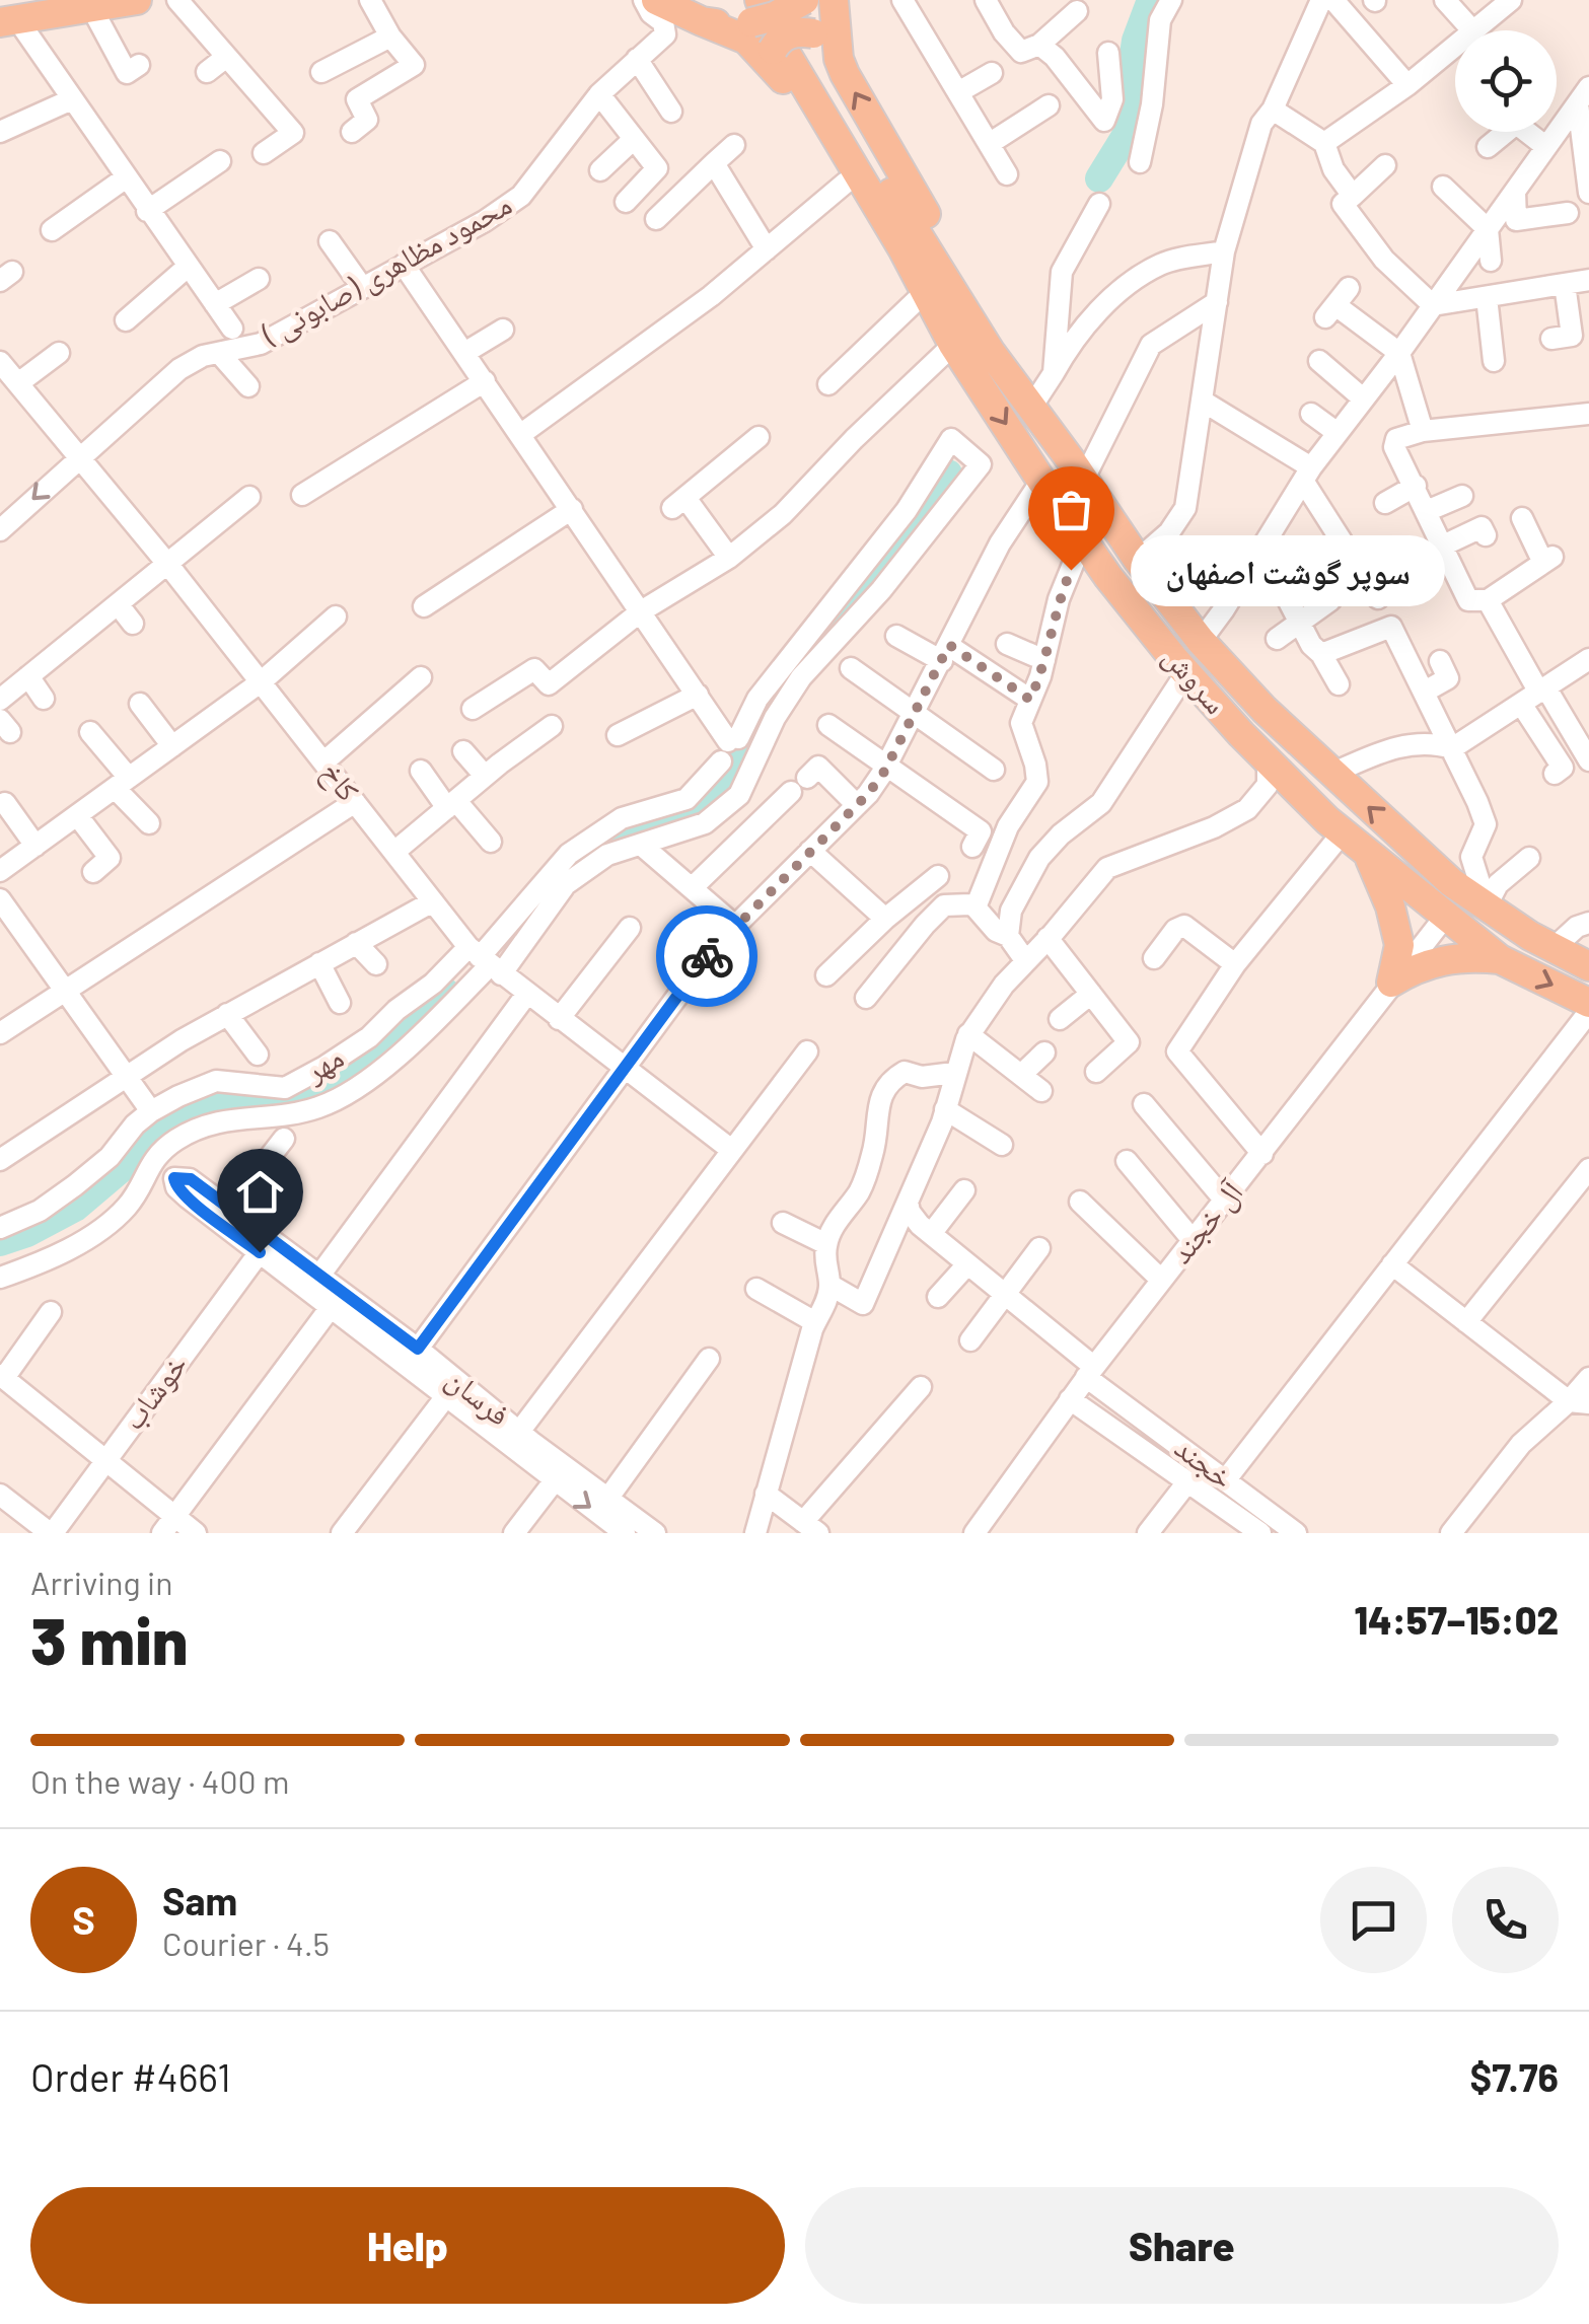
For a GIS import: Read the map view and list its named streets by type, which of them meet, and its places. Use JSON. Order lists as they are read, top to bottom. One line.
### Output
{"streets":{"main road":["سروش"],"street":["محمود مظاهری (صابونی )","کاخ","مهر","آل خجند","خوشاب","فرسان","خجند"]},"crossings":[["محمود مظاهری (صابونی )","کاخ"],["سروش","آل خجند"],["کاخ","مهر"],["آل خجند","خجند"],["خوشاب","فرسان"]],"places":["سوپر گوشت اصفهان"],"page":{"bubble":"سوپر گوشت اصفهان","heading":["3 min","Arriving in","14:57–15:02"],"panel":["Sam","Courier · 4.5","Order #4661","$7.76"],"bar":"On the way · 400 m","round":"S","buttons":["Help","Share"]}}
